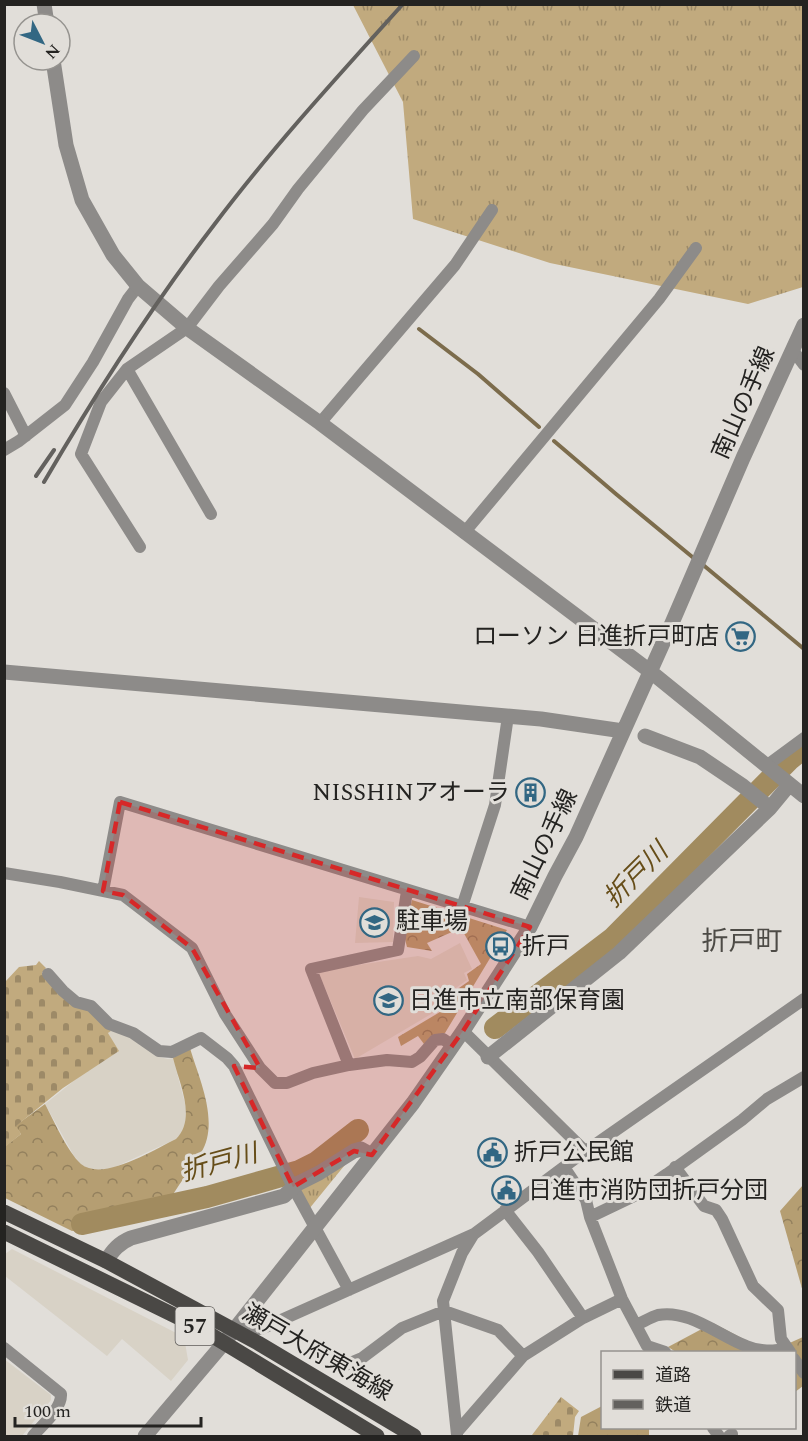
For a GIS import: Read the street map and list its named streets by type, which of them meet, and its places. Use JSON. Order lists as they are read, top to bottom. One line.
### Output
{"streets":{"main road":["57","瀬戸大府東海線"],"street":["南山の手線"]},"crossings":[["南山の手線","瀬戸大府東海線"]],"districts":["折戸町"],"water":["折戸川"],"places":{"supermarket":["ローソン 日進折戸町店"],"building":["NISSHINアオーラ"],"school or university":["駐車場","日進市立南部保育園"],"bus stop":["折戸"],"public building":["折戸公民館","日進市消防団折戸分団"]},"legend":["道路","鉄道"],"scale_bar":"100 m","north":"bottom right"}
